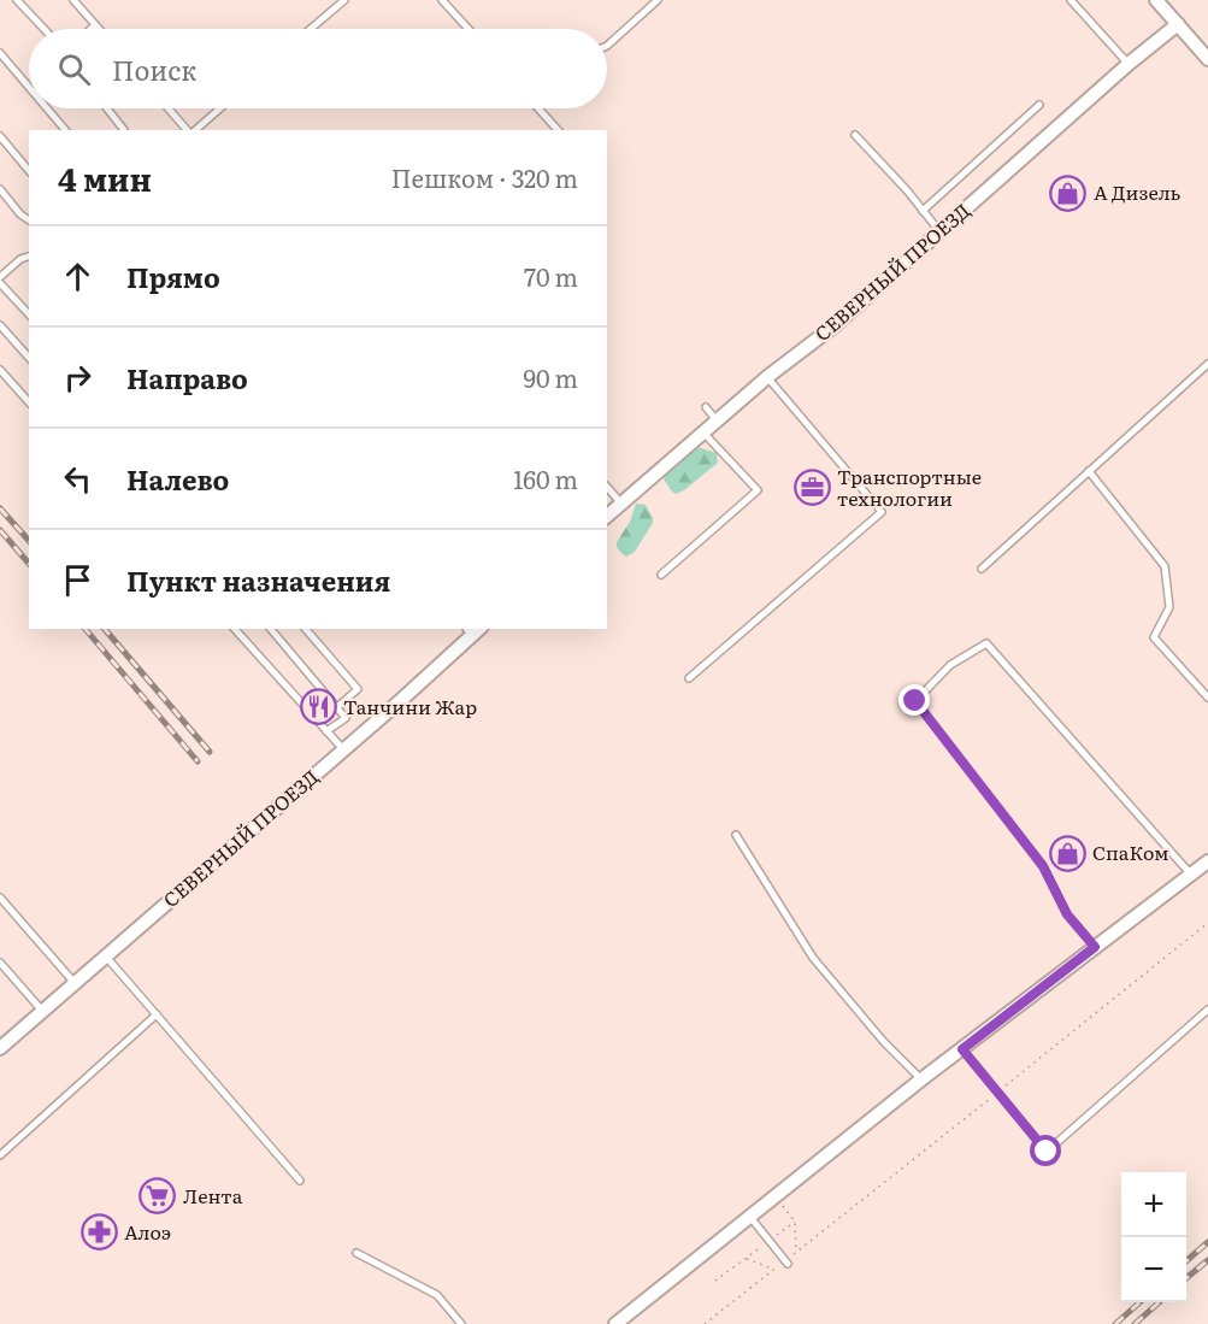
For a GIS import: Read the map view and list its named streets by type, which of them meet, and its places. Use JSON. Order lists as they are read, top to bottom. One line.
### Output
{"streets":{"street":["СЕВЕРНЫЙ ПРОЕЗД"]},"places":{"shop":["А Дизель","СпаКом"],"office":["Транспортные технологии"],"restaurant":["Танчини Жар"],"supermarket":["Лента"],"pharmacy":["Алоэ"]},"page":{"search":"Поиск","heading":["4 мин","Пешком · 320 m"],"list":[["Прямо","70 m"],["Направо","90 m"],["Налево","160 m"],"Пункт назначения"],"map_buttons":["+","−"]}}
